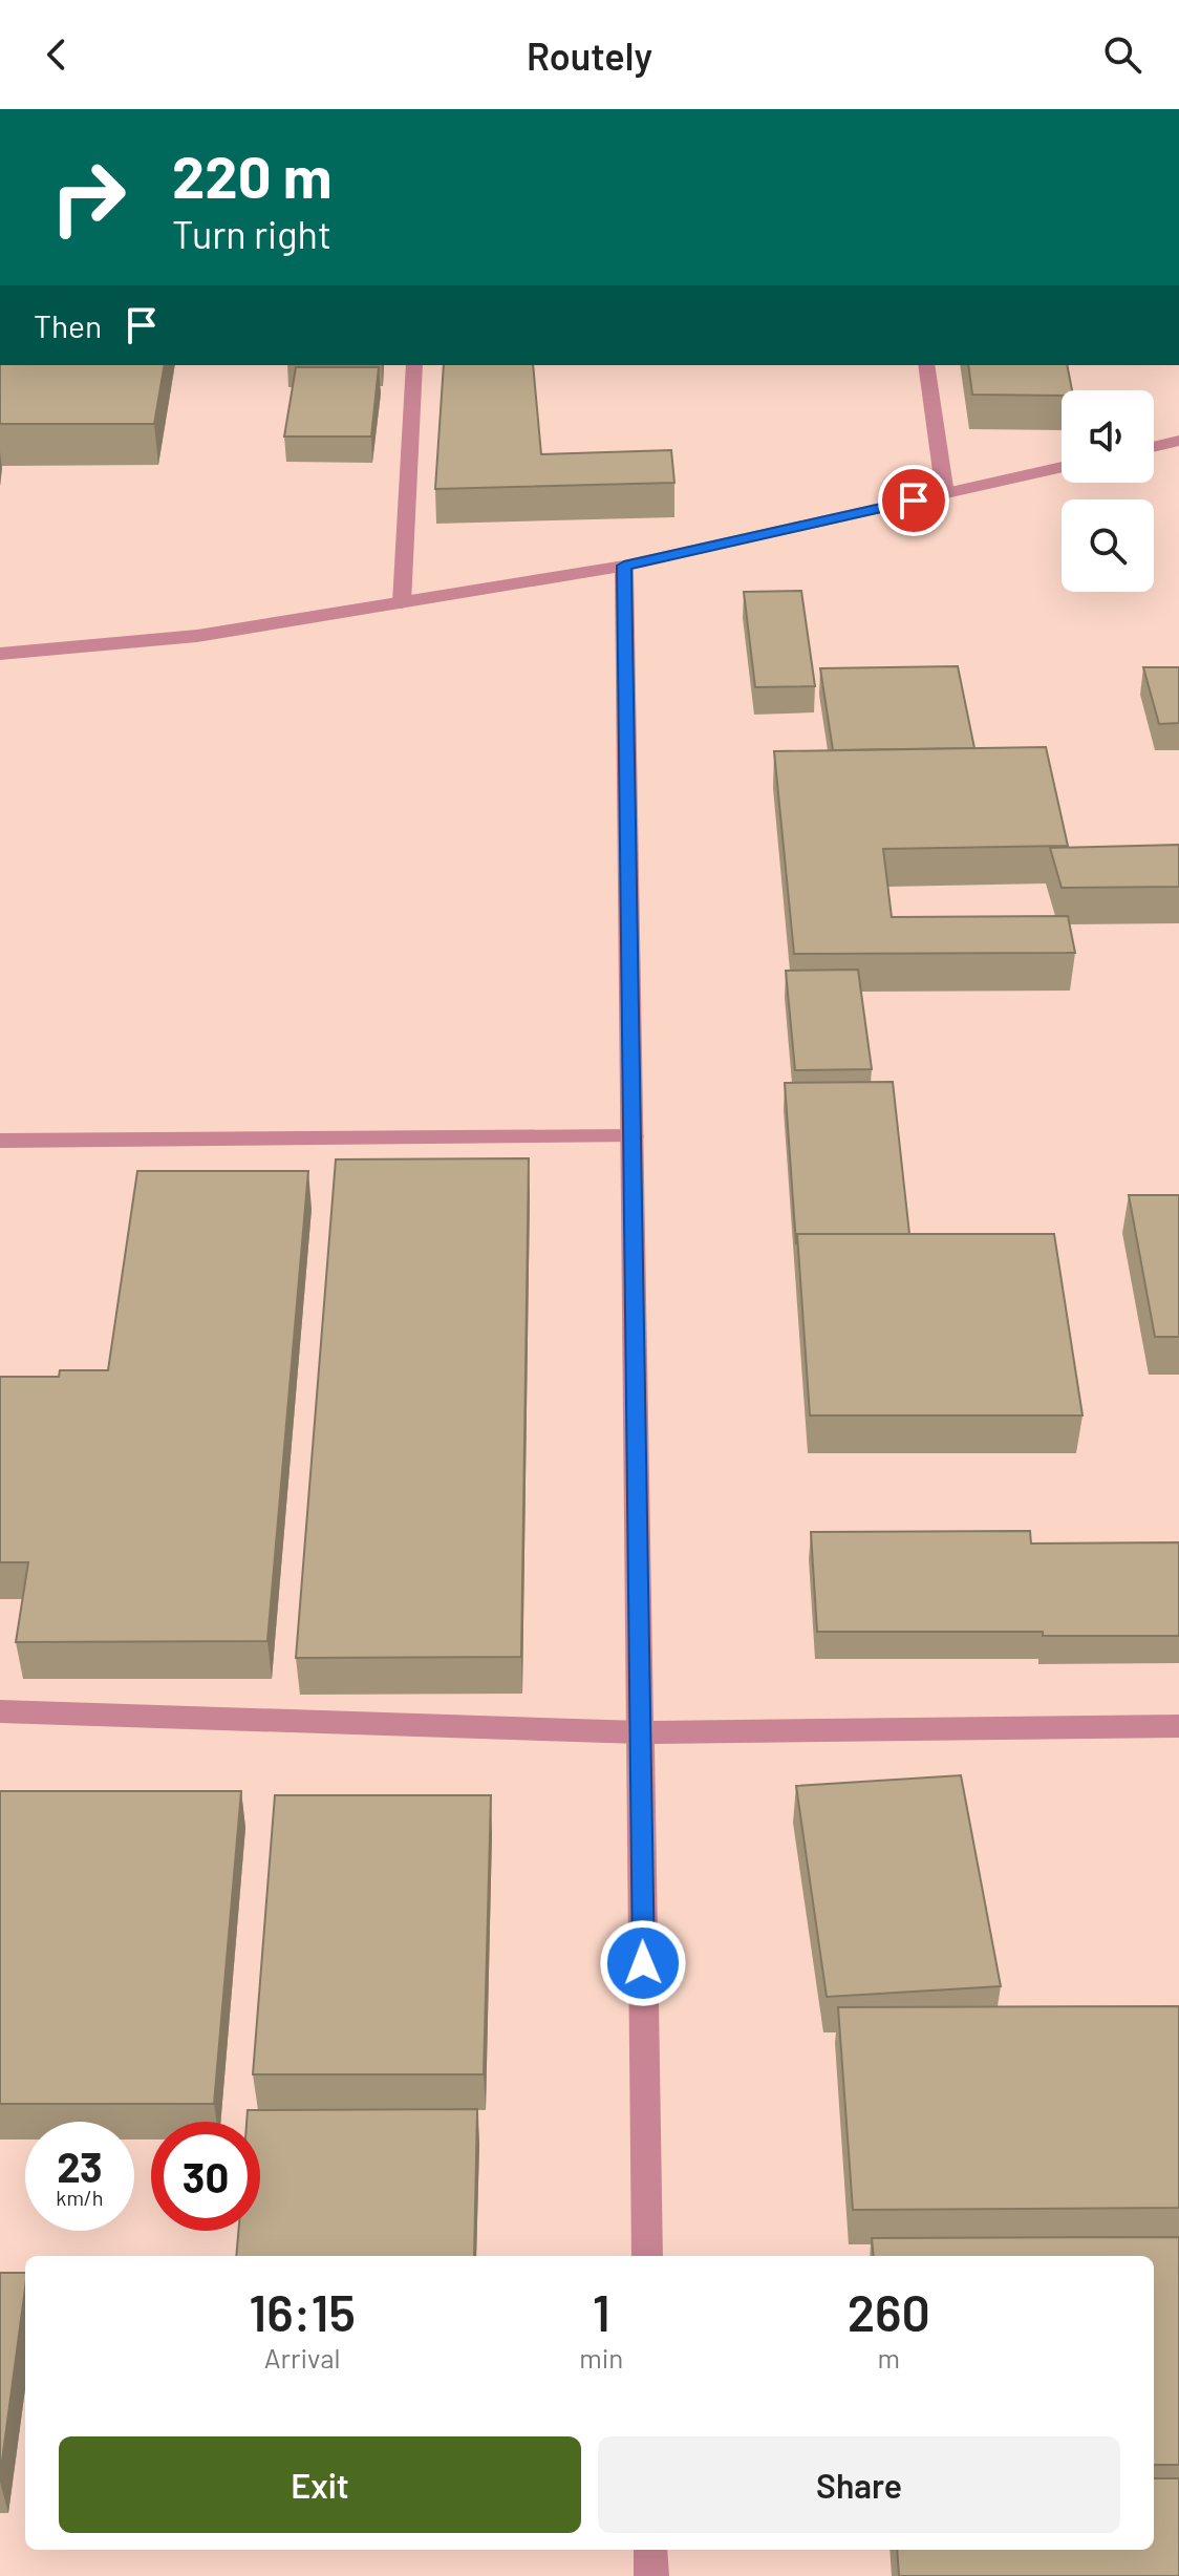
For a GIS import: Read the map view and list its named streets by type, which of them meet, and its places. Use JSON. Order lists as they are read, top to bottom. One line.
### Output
{"page":{"header":"Routely","turn":["220 m","Turn right"],"then":"Then","speed":"23 km/h","limit":"30","eta":["16:15","Arrival","1","min","260","m"],"buttons":["Exit","Share"]}}
